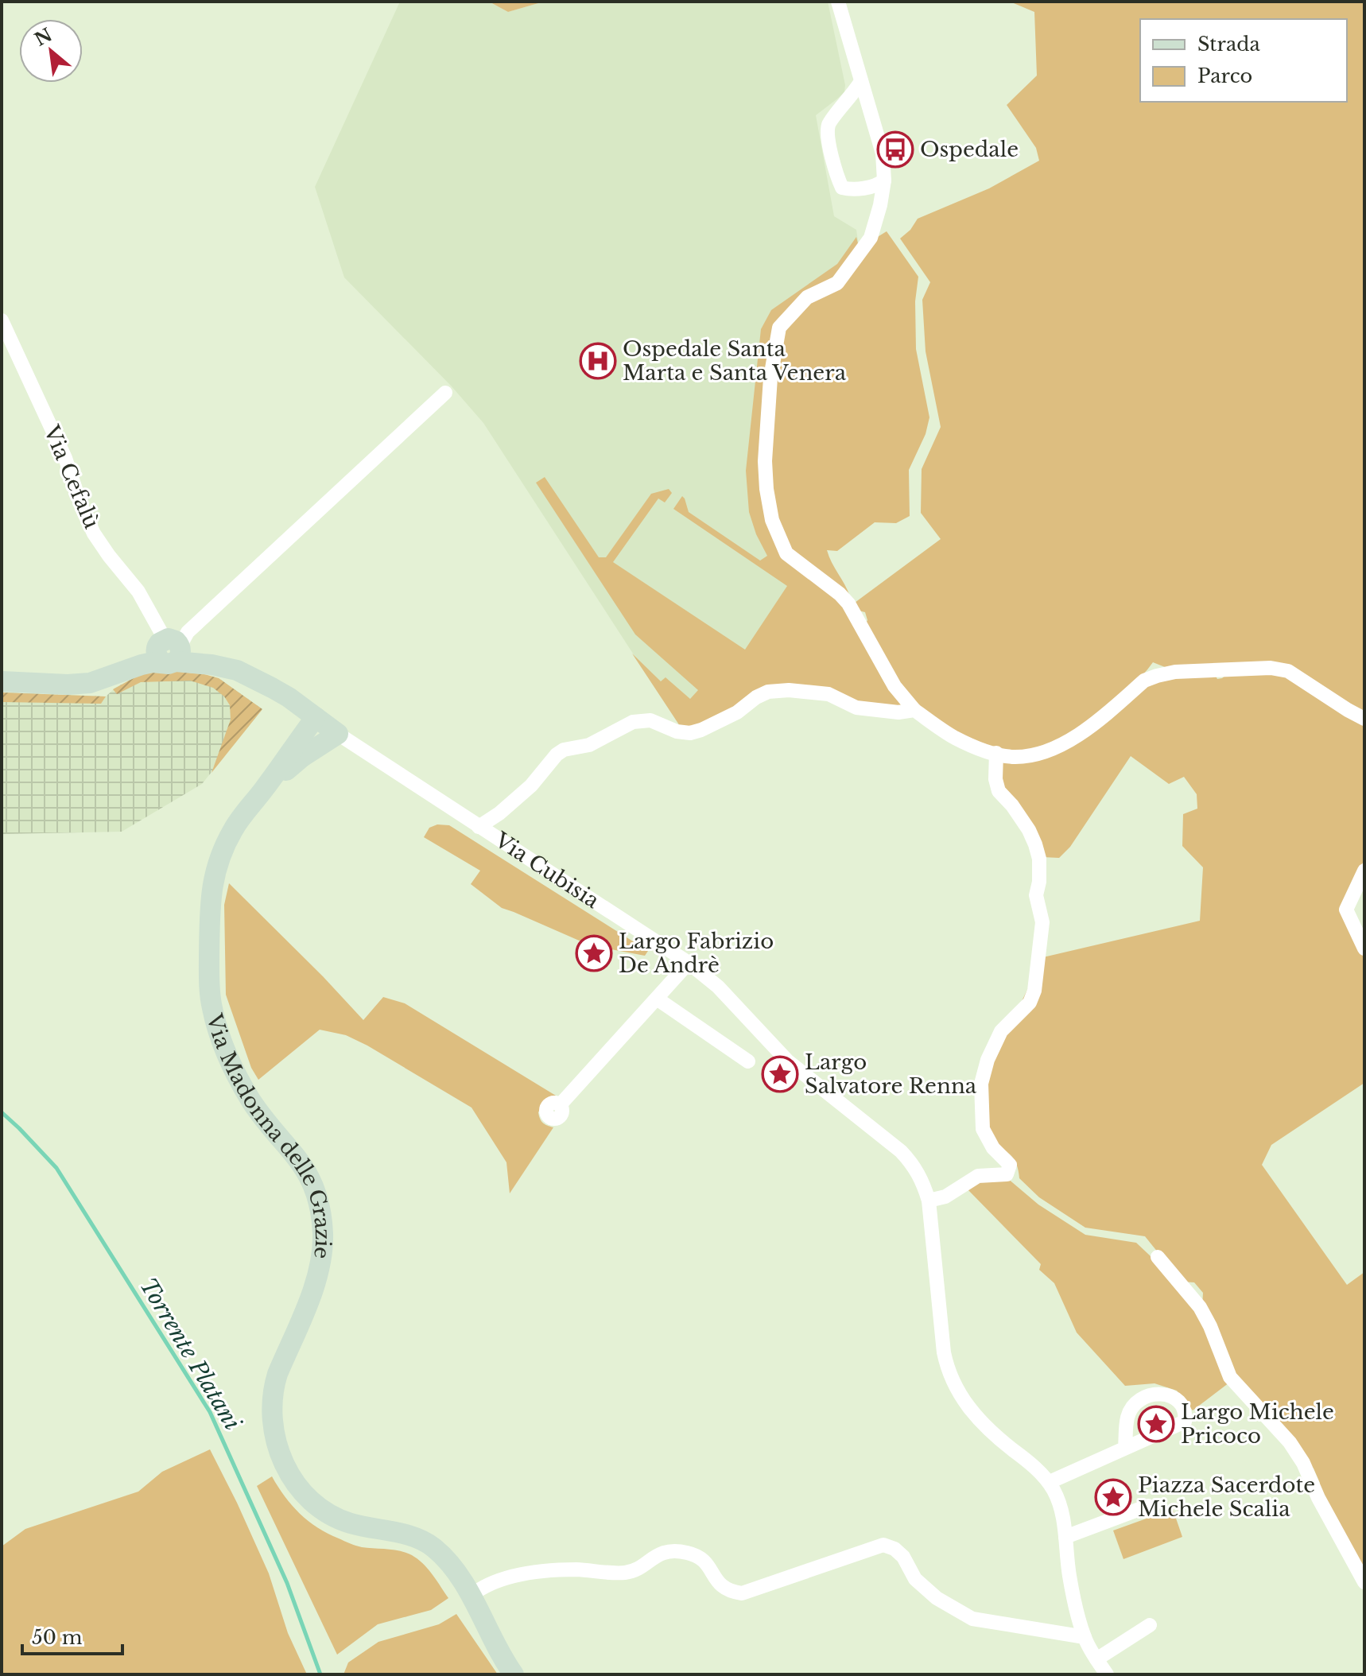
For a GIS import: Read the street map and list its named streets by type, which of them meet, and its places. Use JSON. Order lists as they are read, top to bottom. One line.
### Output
{"streets":{"street":["Via Cefalù","Via Cubisia","Via Madonna delle Grazie"]},"crossings":[["Via Cefalù","Via Cubisia"]],"water":["Torrente Platani"],"places":{"bus stop":["Ospedale"],"hospital":["Ospedale Santa Marta e Santa Venera"],"place":["Largo Fabrizio De Andrè","Largo Salvatore Renna","Largo Michele Pricoco","Piazza Sacerdote Michele Scalia"]},"legend":["Strada","Parco"],"scale_bar":"50 m","north":"top left"}
